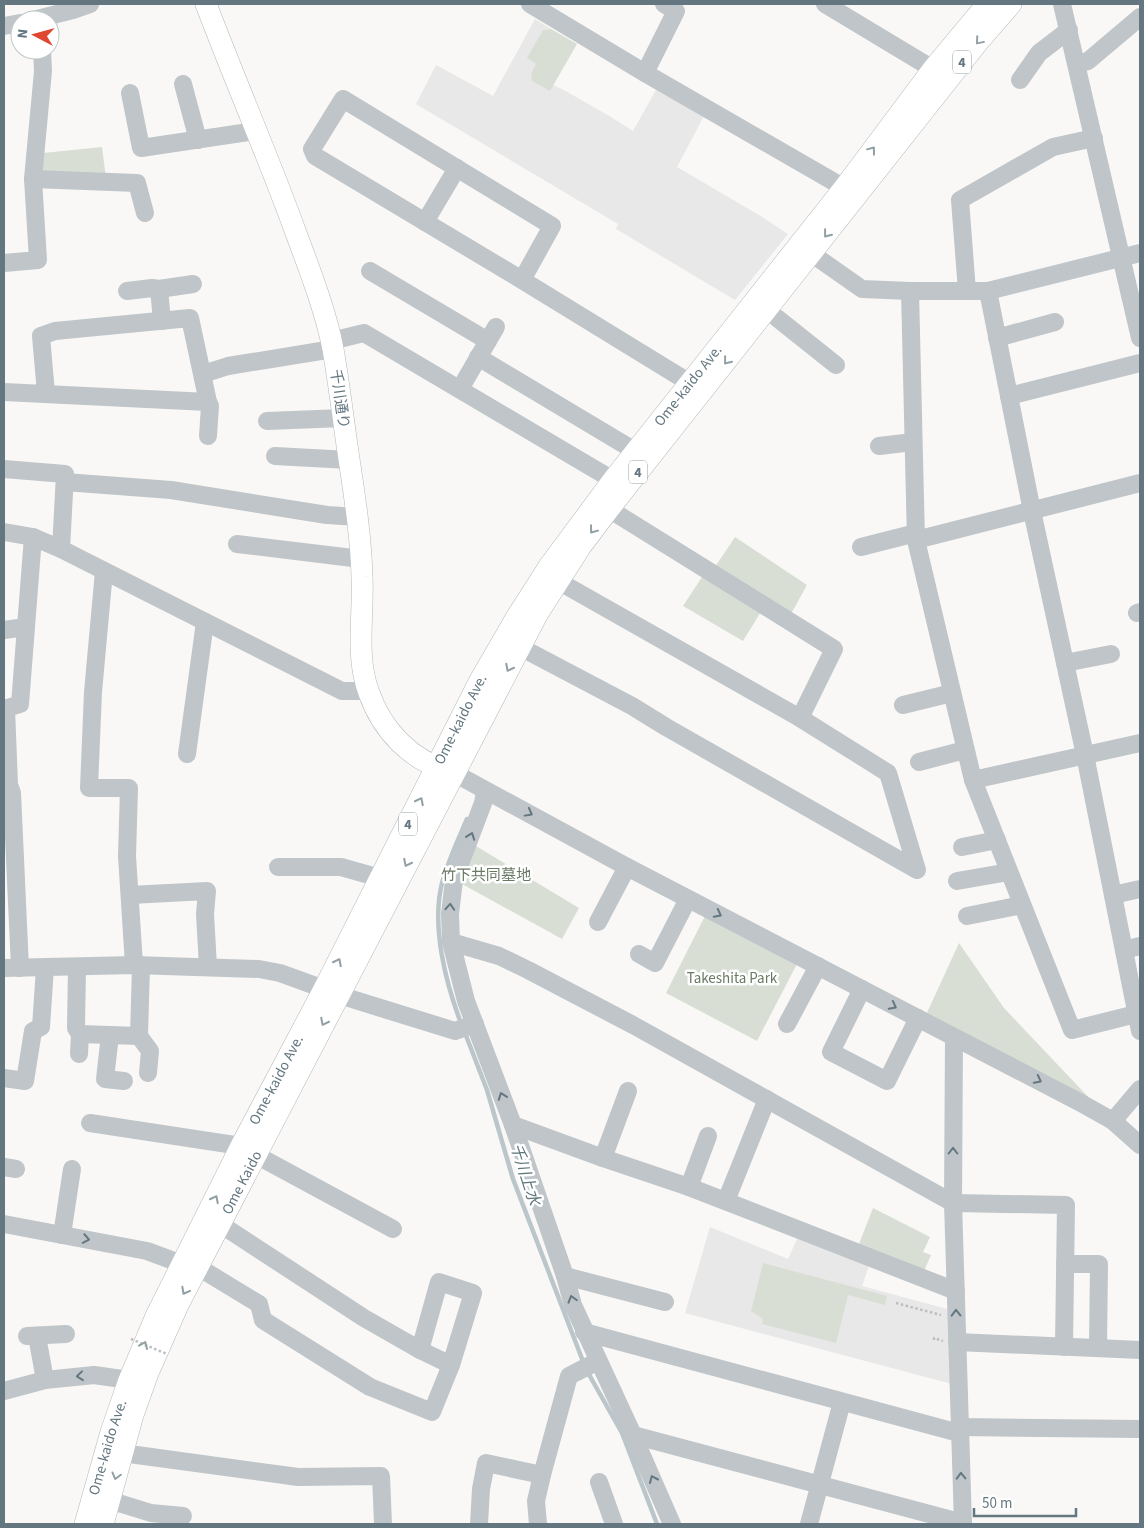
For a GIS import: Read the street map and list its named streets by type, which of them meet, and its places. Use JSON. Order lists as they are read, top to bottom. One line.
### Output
{"streets":{"main road":["4","Ome-kaido Ave.","千川通り","Ome Kaido"]},"crossings":[["Ome-kaido Ave.","千川通り"],["Ome-kaido Ave.","Ome Kaido"],["千川通り","Ome Kaido"]],"one_way":["Ome Kaido"],"water":["千川上水"],"parks":["竹下共同墓地","Takeshita Park"],"scale_bar":"50 m","north":"left"}
